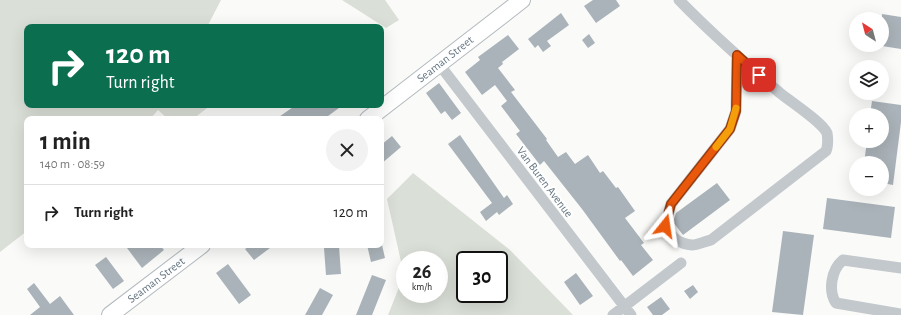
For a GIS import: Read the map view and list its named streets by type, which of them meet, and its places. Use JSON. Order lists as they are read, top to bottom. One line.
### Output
{"streets":{"street":["Seaman Street","Van Buren Avenue"]},"crossings":[["Seaman Street","Van Buren Avenue"]],"north":"top left","page":{"map_buttons":["+","−"],"turn":["120 m","Turn right"],"heading":["1 min","140 m · 08:59"],"list":[{"name":"Turn right","value":"120 m"}],"speed":"26 km/h","limit":"30"}}
